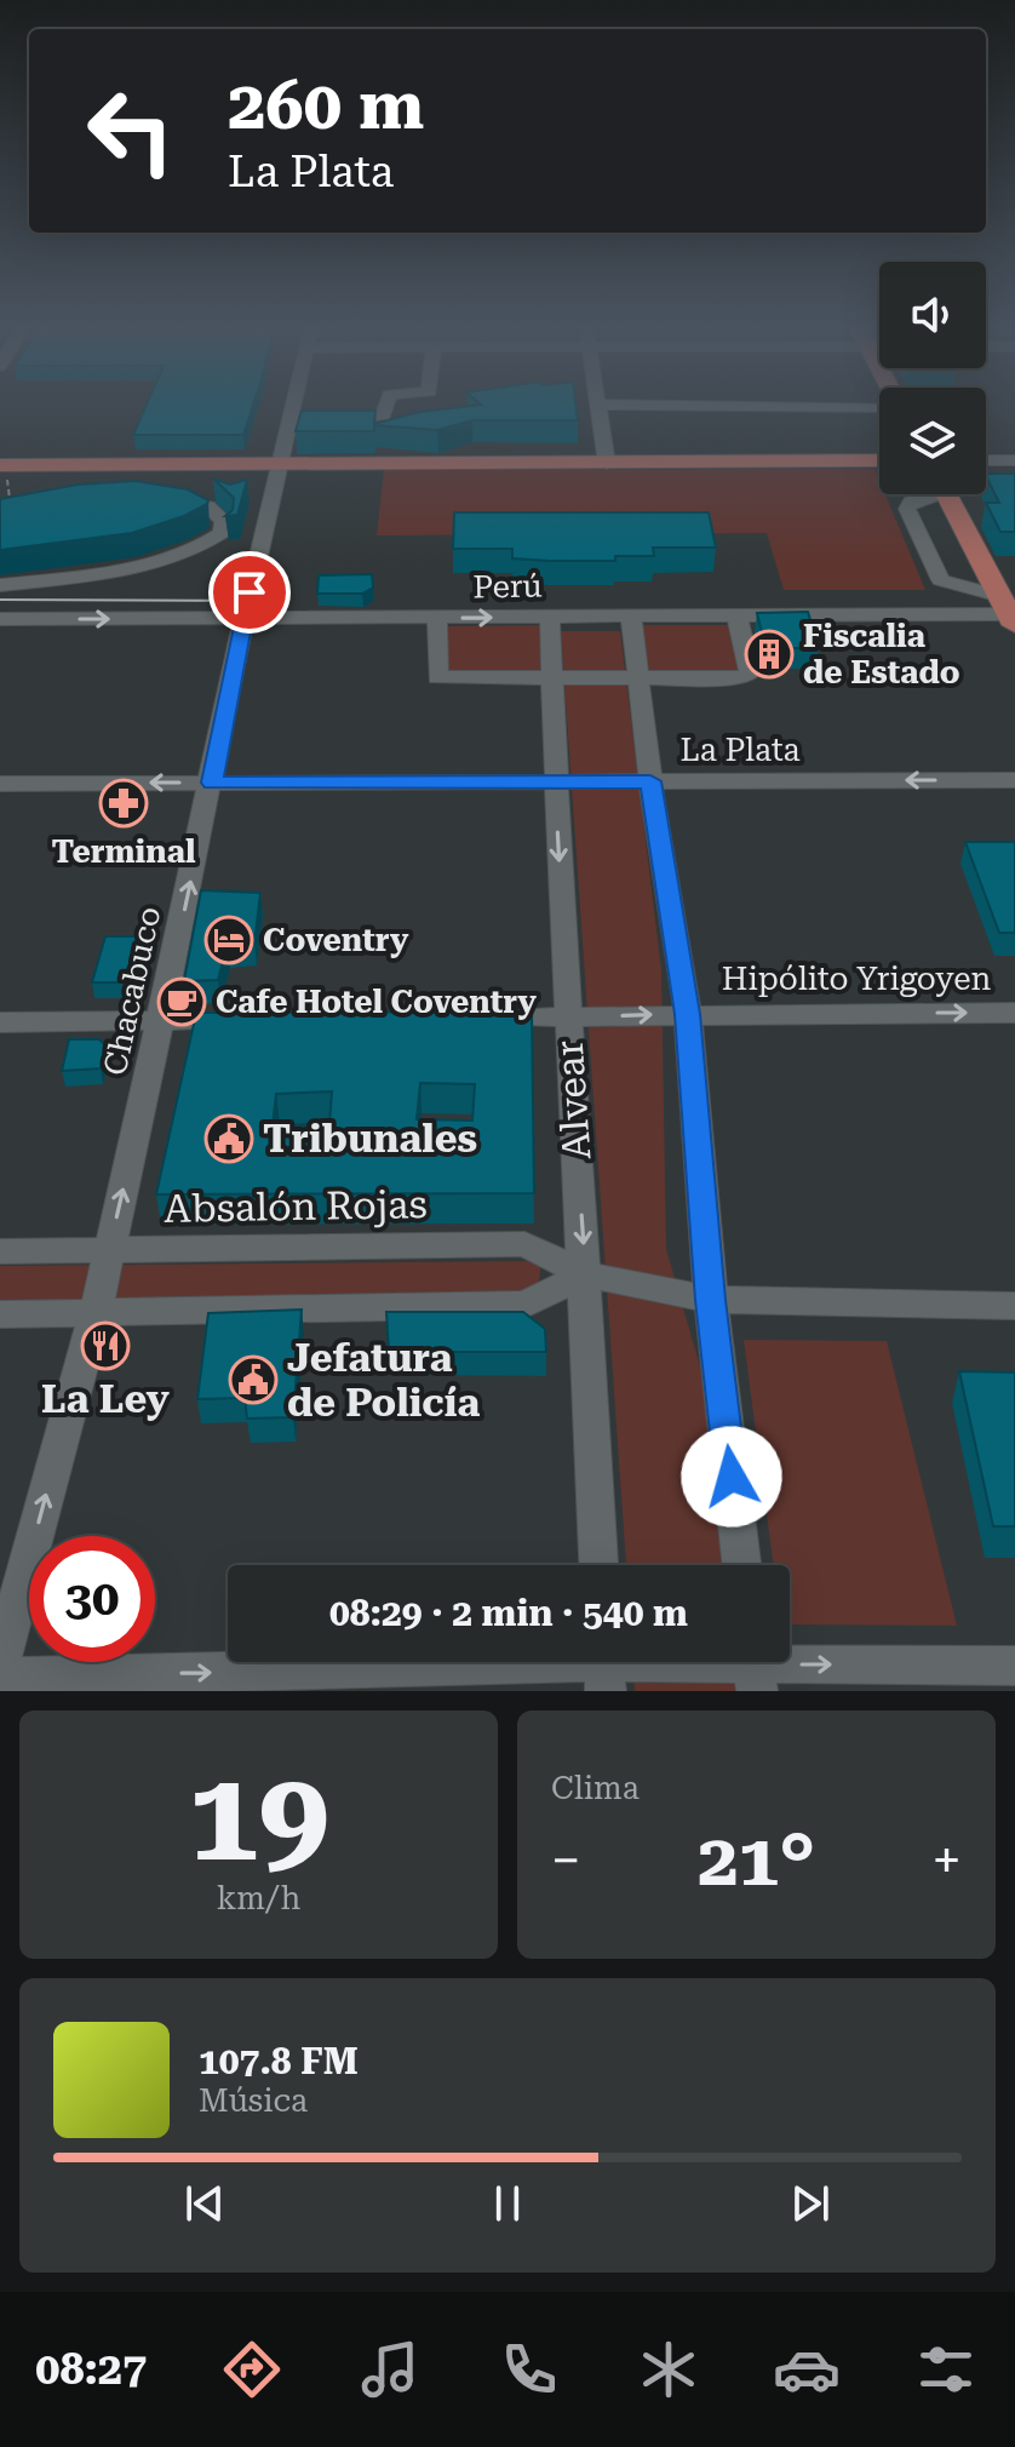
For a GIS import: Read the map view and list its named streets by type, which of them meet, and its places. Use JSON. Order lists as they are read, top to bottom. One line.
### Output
{"streets":{"street":["Perú","La Plata","Hipólito Yrigoyen","Chacabuco","Alvear","Absalón Rojas"]},"crossings":[["Perú","Chacabuco"],["Perú","Alvear"],["La Plata","Chacabuco"],["La Plata","Alvear"],["Hipólito Yrigoyen","Alvear"],["Chacabuco","Absalón Rojas"],["Alvear","Absalón Rojas"]],"one_way":["Perú","La Plata","Hipólito Yrigoyen","Chacabuco"],"places":{"building":["Fiscalia de Estado"],"pharmacy":["Terminal"],"hotel":["Coventry"],"cafe":["Cafe Hotel Coventry"],"public building":["Tribunales","Jefatura de Policía"],"restaurant":["La Ley"]},"page":{"turn":["260 m","La Plata"],"limit":"30","trip":"08:29 · 2 min · 540 m","tile":[["19","km/h"],"Clima"],"heat":["−","21°","+"],"song":["107.8 FM","Música"],"tabs":"08:27"}}
